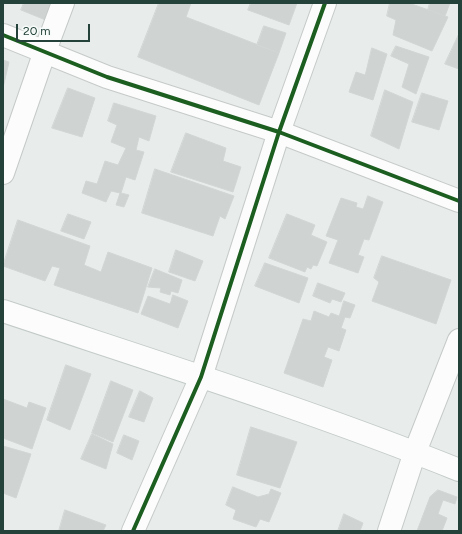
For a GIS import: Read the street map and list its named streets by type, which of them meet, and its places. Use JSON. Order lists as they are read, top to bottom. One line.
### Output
{"scale_bar":"20 m"}
